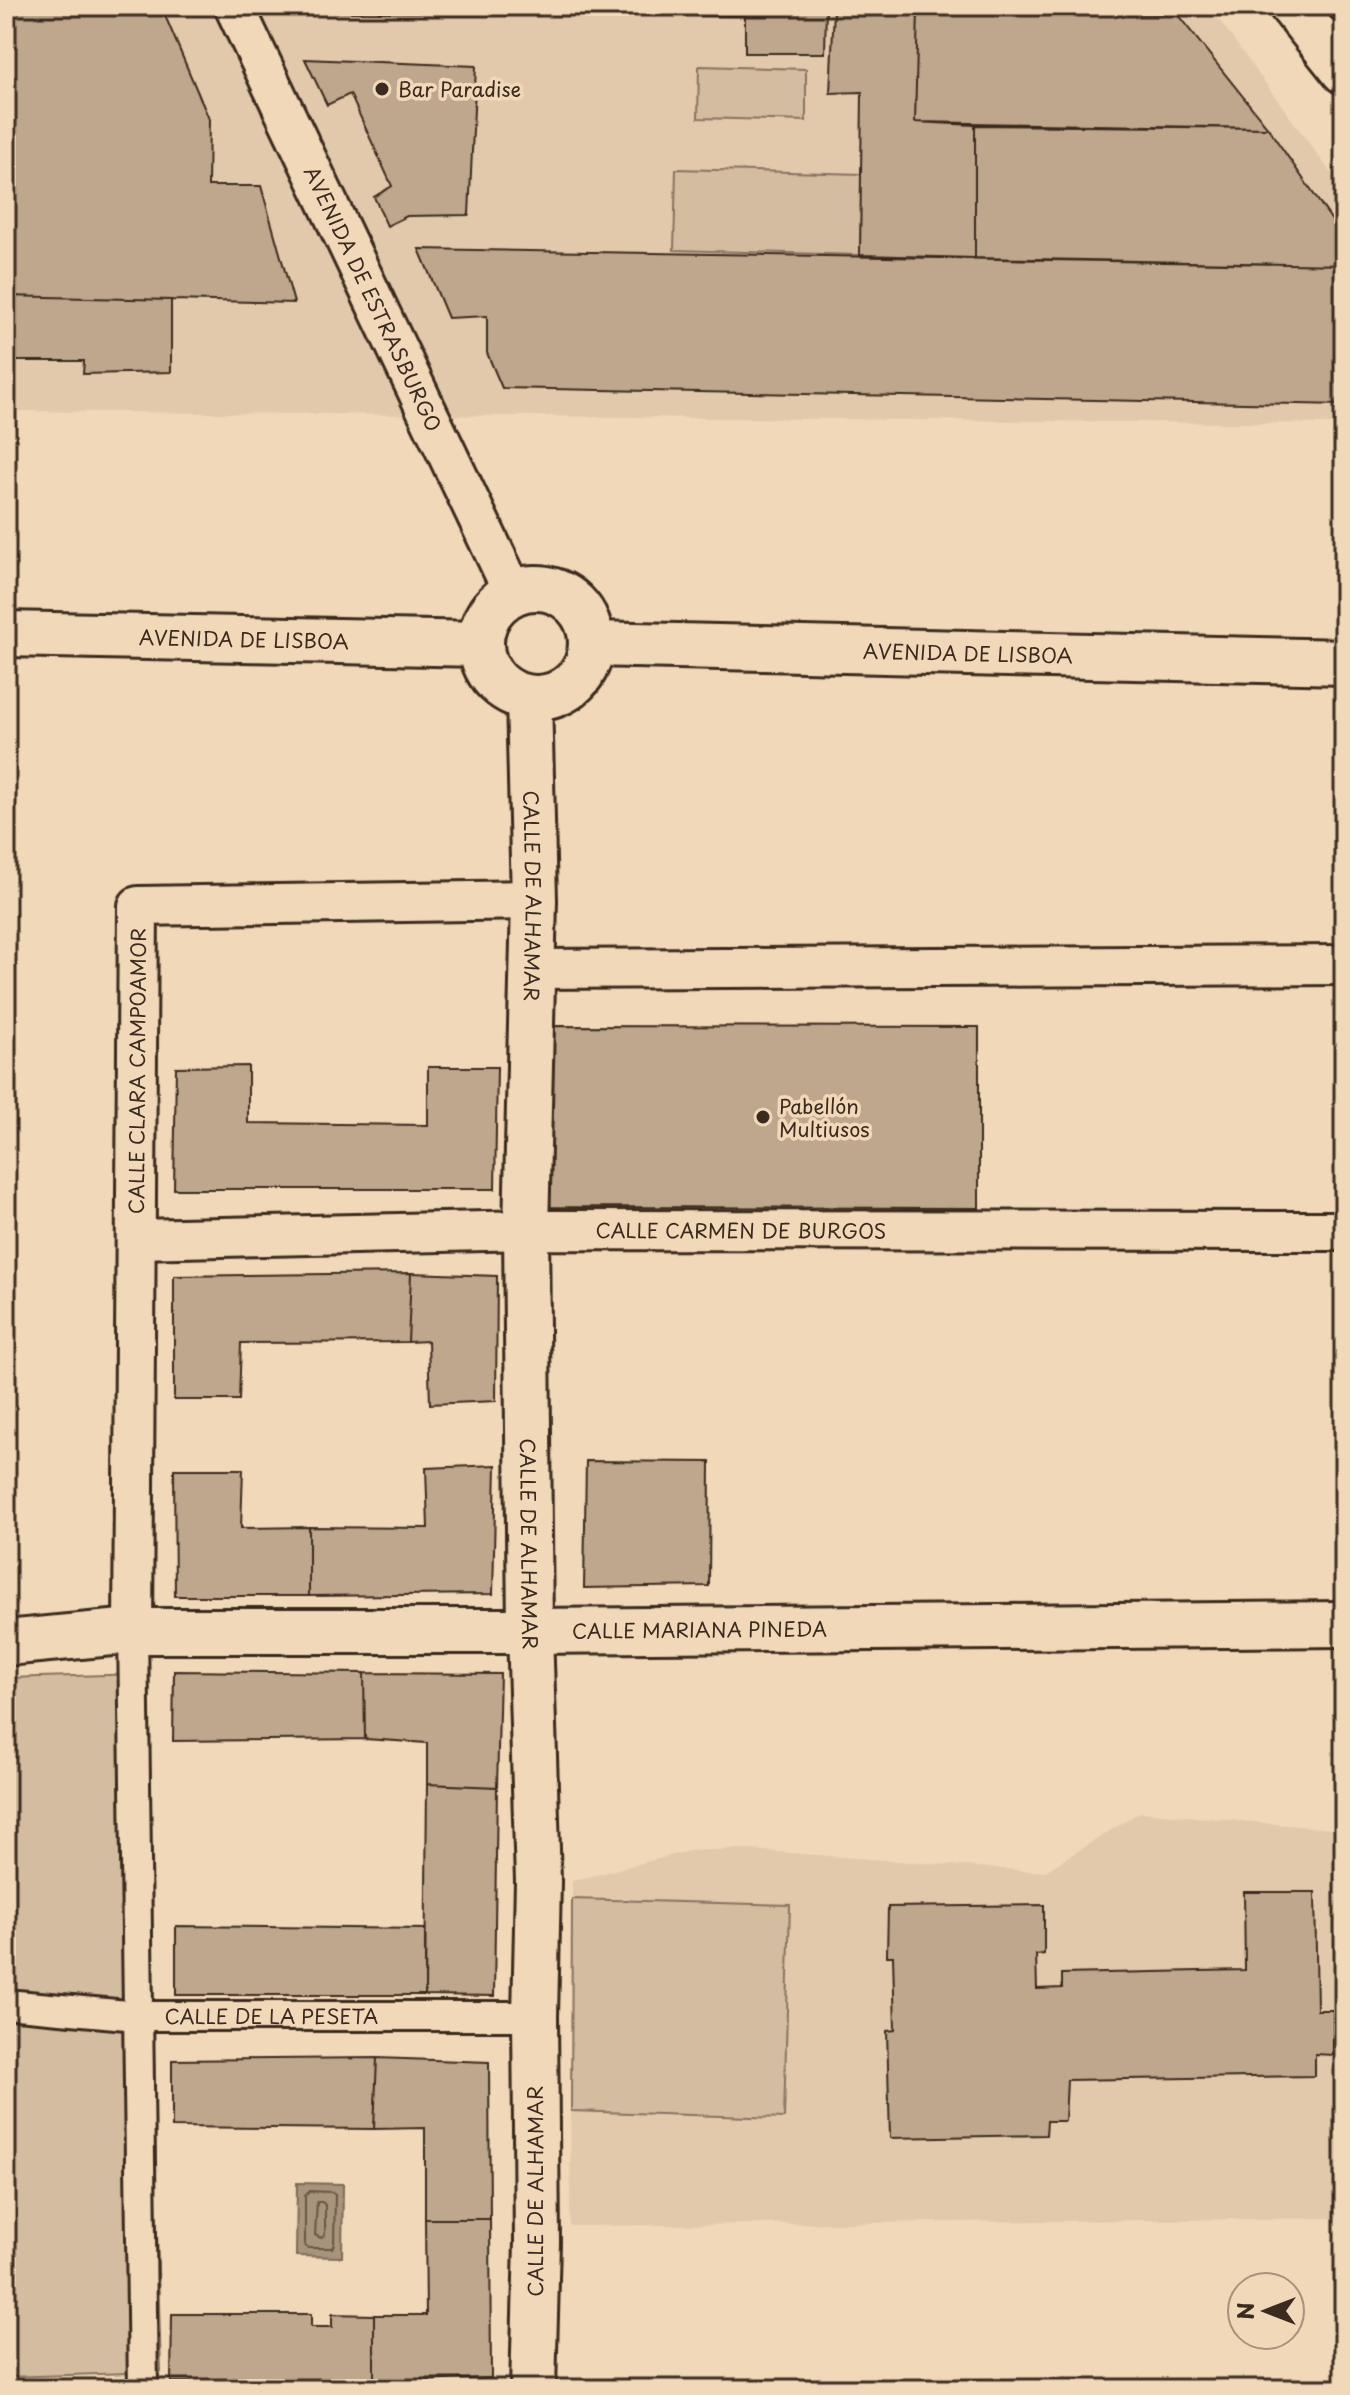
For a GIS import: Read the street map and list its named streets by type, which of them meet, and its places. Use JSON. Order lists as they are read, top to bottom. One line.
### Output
{"streets":{"street":["AVENIDA DE ESTRASBURGO","AVENIDA DE LISBOA","CALLE DE ALHAMAR","CALLE CLARA CAMPOAMOR","CALLE CARMEN DE BURGOS","CALLE MARIANA PINEDA","CALLE DE LA PESETA"]},"crossings":[["AVENIDA DE ESTRASBURGO","AVENIDA DE LISBOA"],["AVENIDA DE ESTRASBURGO","CALLE DE ALHAMAR"],["AVENIDA DE LISBOA","CALLE DE ALHAMAR"],["CALLE DE ALHAMAR","CALLE CLARA CAMPOAMOR"],["CALLE DE ALHAMAR","CALLE CARMEN DE BURGOS"],["CALLE DE ALHAMAR","CALLE MARIANA PINEDA"],["CALLE DE ALHAMAR","CALLE DE LA PESETA"],["CALLE CLARA CAMPOAMOR","CALLE CARMEN DE BURGOS"],["CALLE CLARA CAMPOAMOR","CALLE MARIANA PINEDA"]],"places":["Bar Paradise","Pabellón Multiusos"],"north":"left"}
